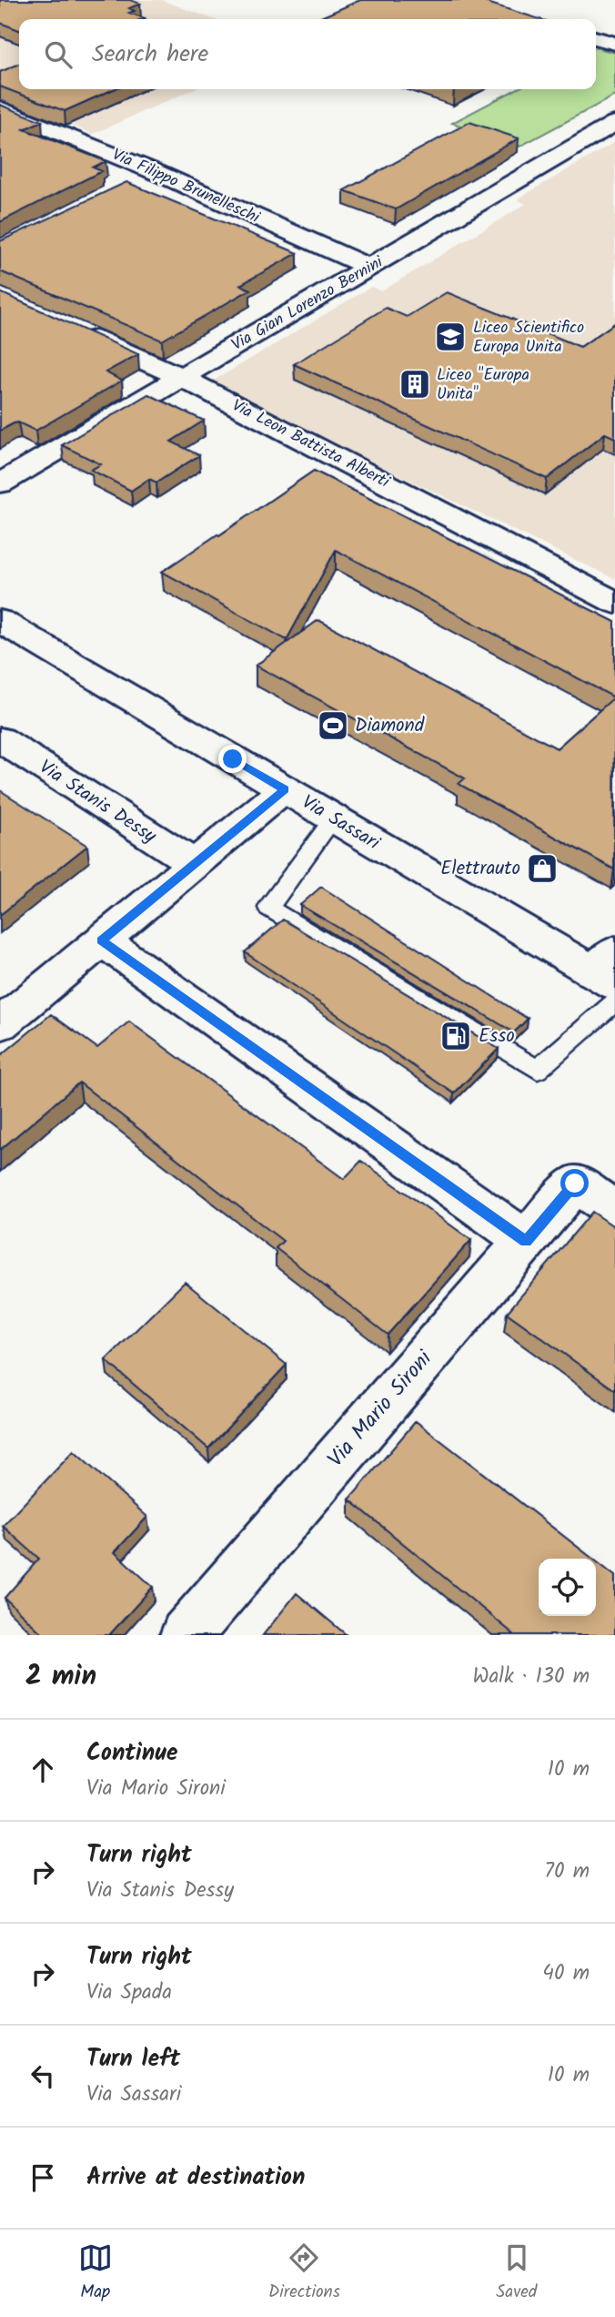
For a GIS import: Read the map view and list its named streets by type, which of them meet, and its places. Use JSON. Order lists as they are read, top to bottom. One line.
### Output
{"streets":{"street":["Via Filippo Brunelleschi","Via Gian Lorenzo Bernini","Via Leon Battista Alberti","Via Stanis Dessy","Via Sassari","Via Mario Sironi"]},"crossings":[["Via Filippo Brunelleschi","Via Gian Lorenzo Bernini"],["Via Gian Lorenzo Bernini","Via Leon Battista Alberti"]],"places":{"school or university":["Liceo Scientifico Europa Unita"],"building":["Liceo \"Europa Unita\""],"sports":["Diamond"],"shop":["Elettrauto"],"fuel station":["Esso"]},"page":{"search":"Search here","heading":["2 min","Walk · 130 m"],"list":[["Continue","Via Mario Sironi","10 m"],["Turn right","Via Stanis Dessy","70 m"],["Turn right","Via Spada","40 m"],["Turn left","Via Sassari","10 m"],"Arrive at destination"],"nav":["Map","Directions","Saved"]}}
